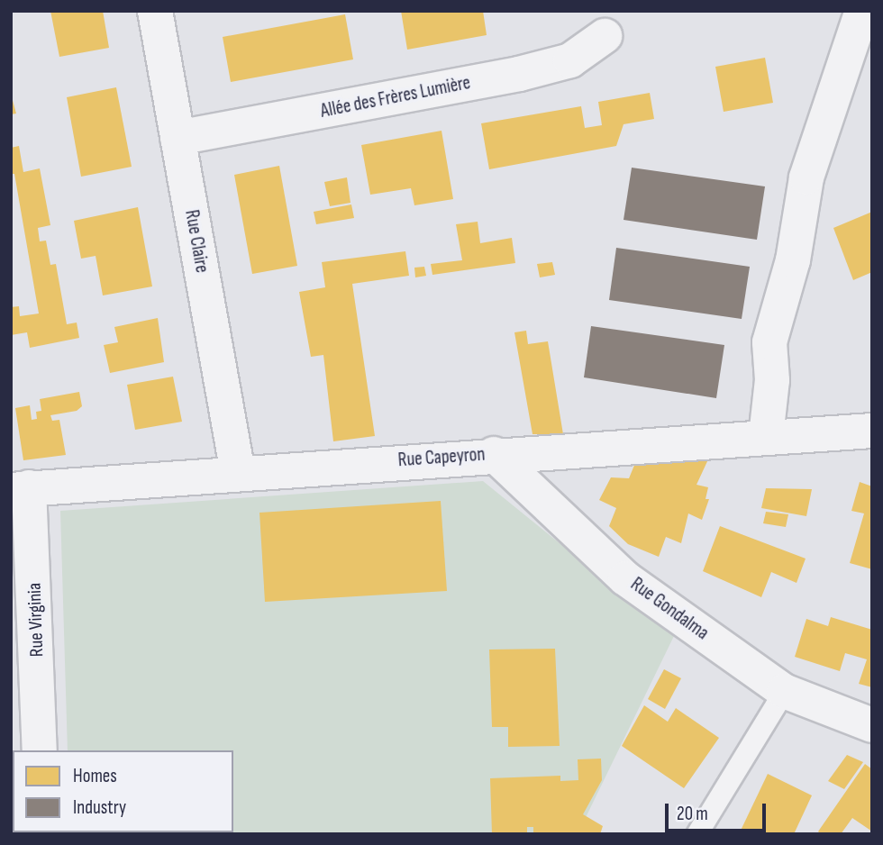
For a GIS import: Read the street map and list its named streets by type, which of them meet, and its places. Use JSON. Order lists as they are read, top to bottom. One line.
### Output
{"streets":{"street":["Allée des Frères Lumière","Rue Claire","Rue Capeyron","Rue Gondalma","Rue Virginia"]},"crossings":[["Allée des Frères Lumière","Rue Claire"],["Rue Claire","Rue Capeyron"],["Rue Capeyron","Rue Gondalma"],["Rue Capeyron","Rue Virginia"]],"legend":["Homes","Industry"],"scale_bar":"20 m"}
